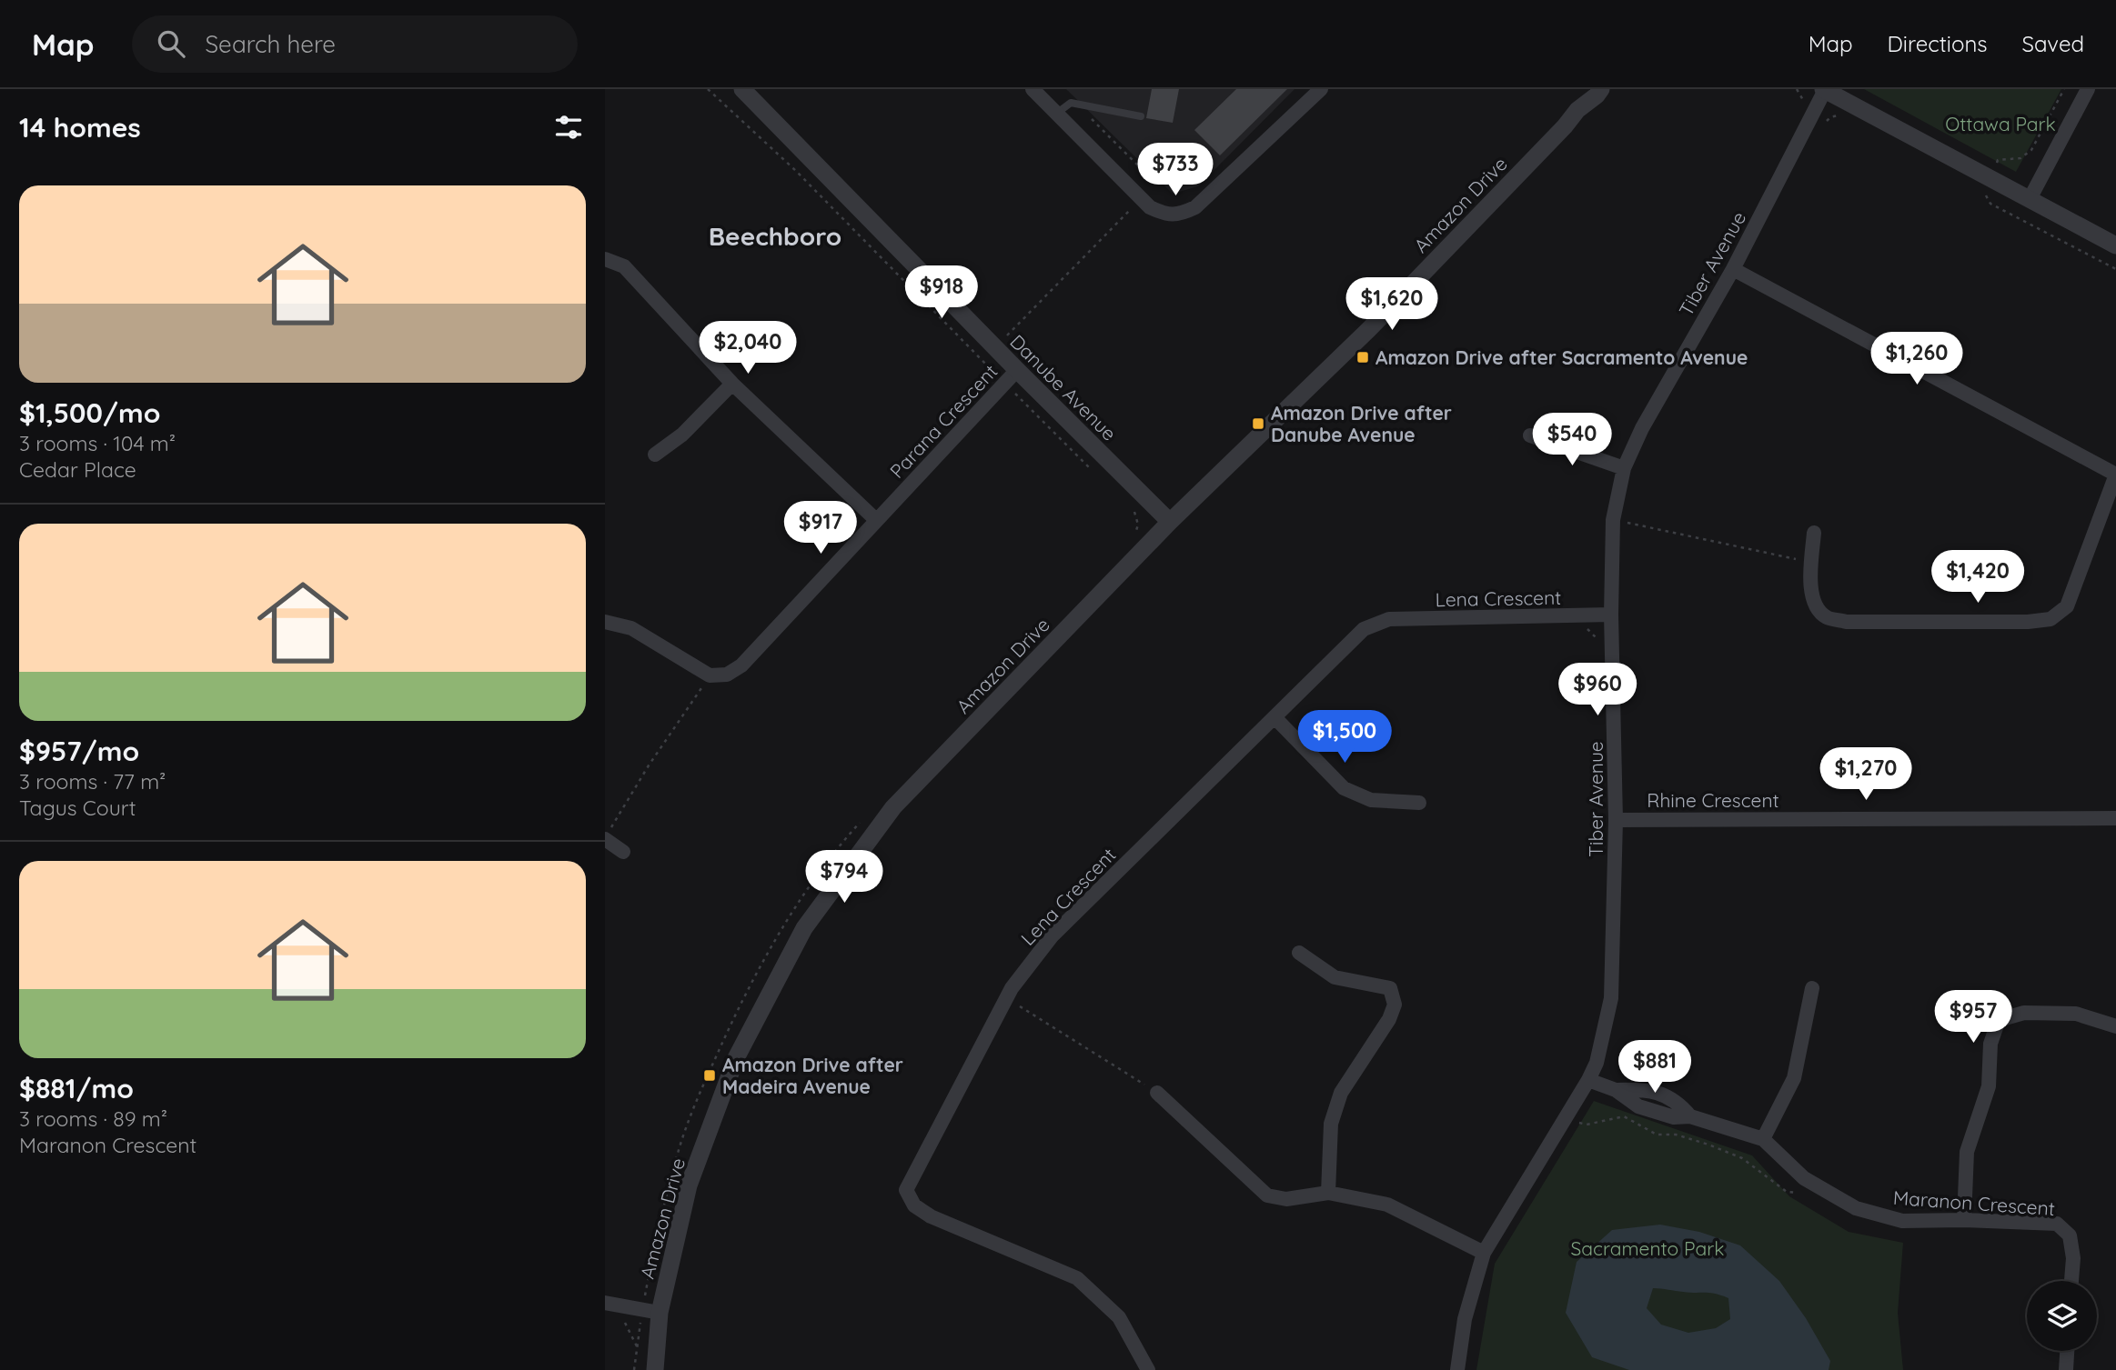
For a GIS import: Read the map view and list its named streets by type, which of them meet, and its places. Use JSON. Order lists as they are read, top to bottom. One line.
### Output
{"streets":{"street":["Amazon Drive","Tiber Avenue","Danube Avenue","Parana Crescent","Lena Crescent","Rhine Crescent","Maranon Crescent"]},"crossings":[["Amazon Drive","Danube Avenue"],["Tiber Avenue","Lena Crescent"],["Tiber Avenue","Rhine Crescent"],["Tiber Avenue","Maranon Crescent"],["Danube Avenue","Parana Crescent"]],"districts":["Beechboro"],"parks":["Ottawa Park","Sacramento Park"],"places":{"transit":["Amazon Drive after Sacramento Avenue","Amazon Drive after Danube Avenue","Amazon Drive after Madeira Avenue"]},"page":{"header":"Map","search":"Search here","nav":["Map","Directions","Saved"],"heading":"14 homes","price":["$733","$918","$1,620","$2,040","$1,260","$540","$917","$1,420","$960","$1,500","$1,270","$794","$957","$881"],"list":[{"name":"$1,500/mo","note":"3 rooms · 104 m² · Cedar Place"},{"name":"$957/mo","note":"3 rooms · 77 m² · Tagus Court"},{"name":"$881/mo","note":"3 rooms · 89 m² · Maranon Crescent"}]}}
